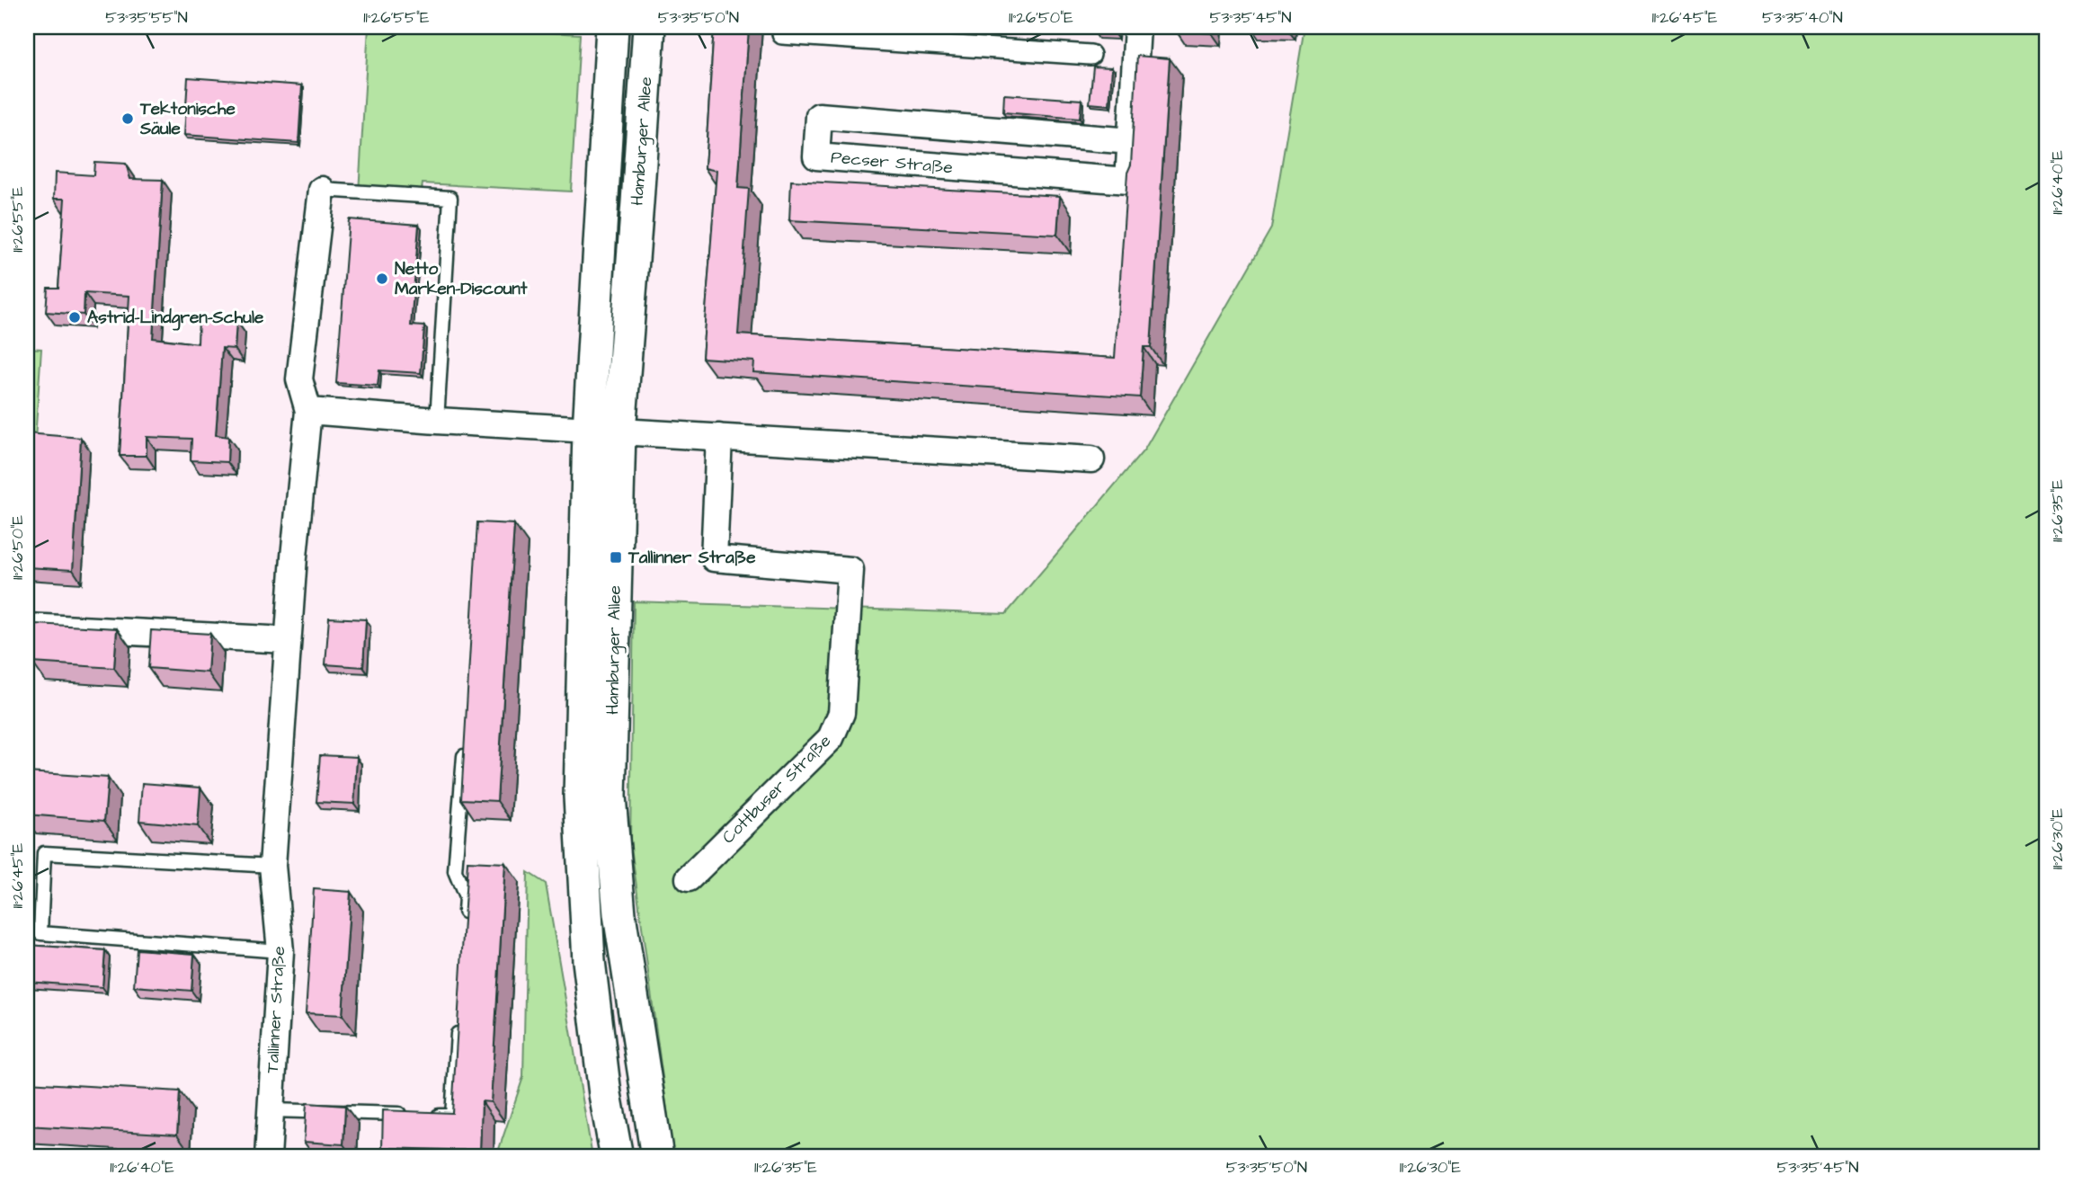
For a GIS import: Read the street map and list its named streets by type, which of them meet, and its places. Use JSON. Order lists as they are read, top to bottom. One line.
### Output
{"streets":{"street":["Hamburger Allee","Pecser Straße","Cottbuser Straße","Tallinner Straße"]},"places":{"other":["Tektonische Säule","Netto Marken-Discount","Astrid-Lindgren-Schule"],"transit":["Tallinner Straße"]},"coordinates":["53°35'55\"N","11°26'55\"E","53°35'50\"N","11°26'50\"E","53°35'45\"N","11°26'45\"E","53°35'40\"N","11°26'40\"E","11°26'35\"E","11°26'30\"E"]}
